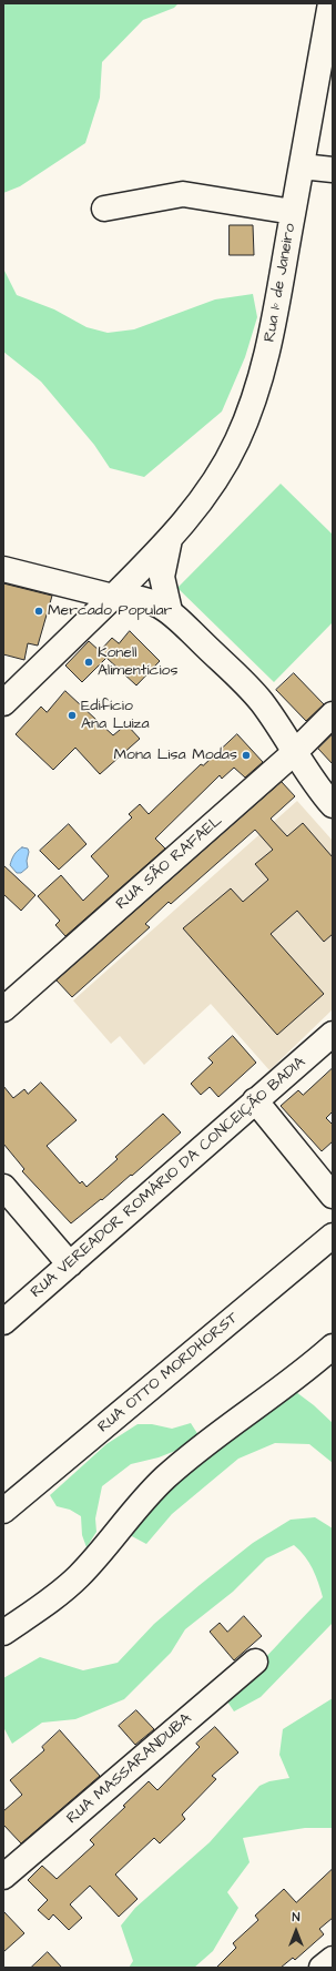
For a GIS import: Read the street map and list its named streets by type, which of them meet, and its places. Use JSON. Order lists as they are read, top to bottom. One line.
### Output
{"streets":{"street":["Rua 1º de Janeiro","RUA SÃO RAFAEL","RUA VEREADOR ROMÁRIO DA CONCEIÇÃO BADIA","RUA OTTO MORDHORST","RUA MASSARANDUBA"]},"places":["Mercado Popular","Konell Alimentícios","Edifício Ana Luiza","Mona Lisa Modas"],"north":"top"}
